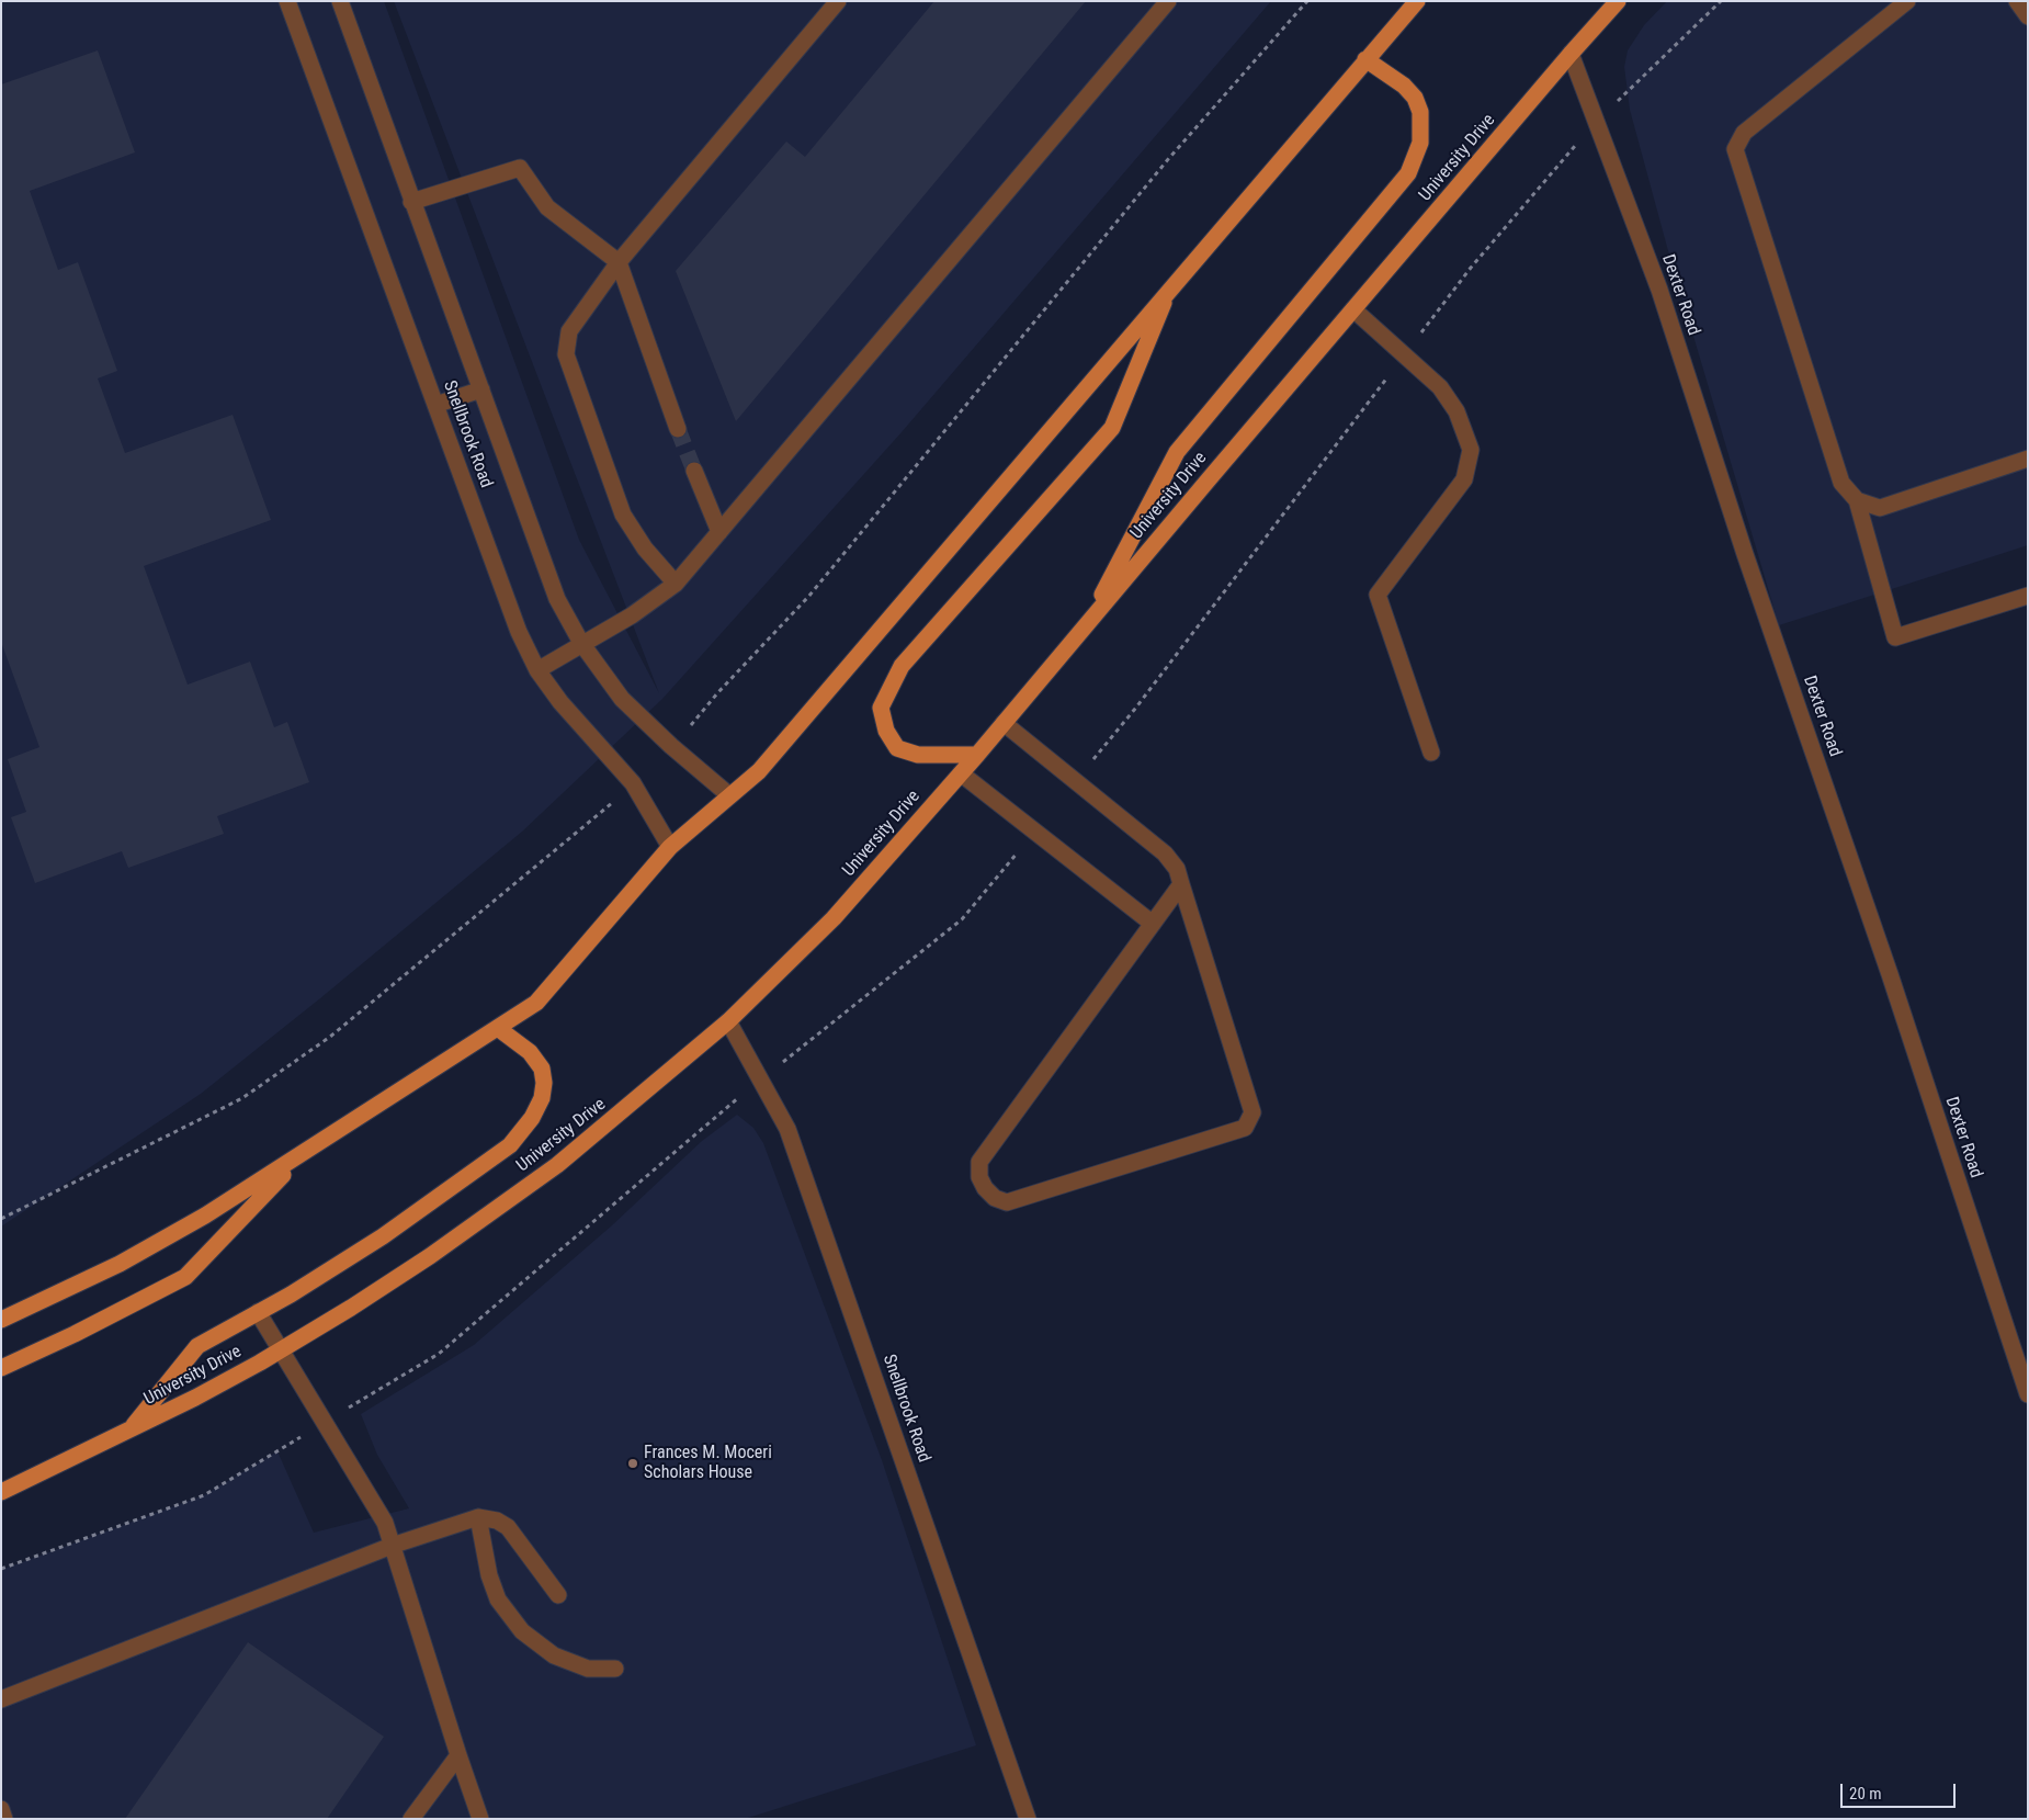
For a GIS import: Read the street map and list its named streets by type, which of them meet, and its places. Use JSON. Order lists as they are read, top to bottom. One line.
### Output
{"streets":{"main road":["University Drive"],"street":["Dexter Road","Snellbrook Road"]},"crossings":[["University Drive","Dexter Road"],["University Drive","Snellbrook Road"]],"places":["Frances M. Moceri Scholars House"],"scale_bar":"20 m"}
